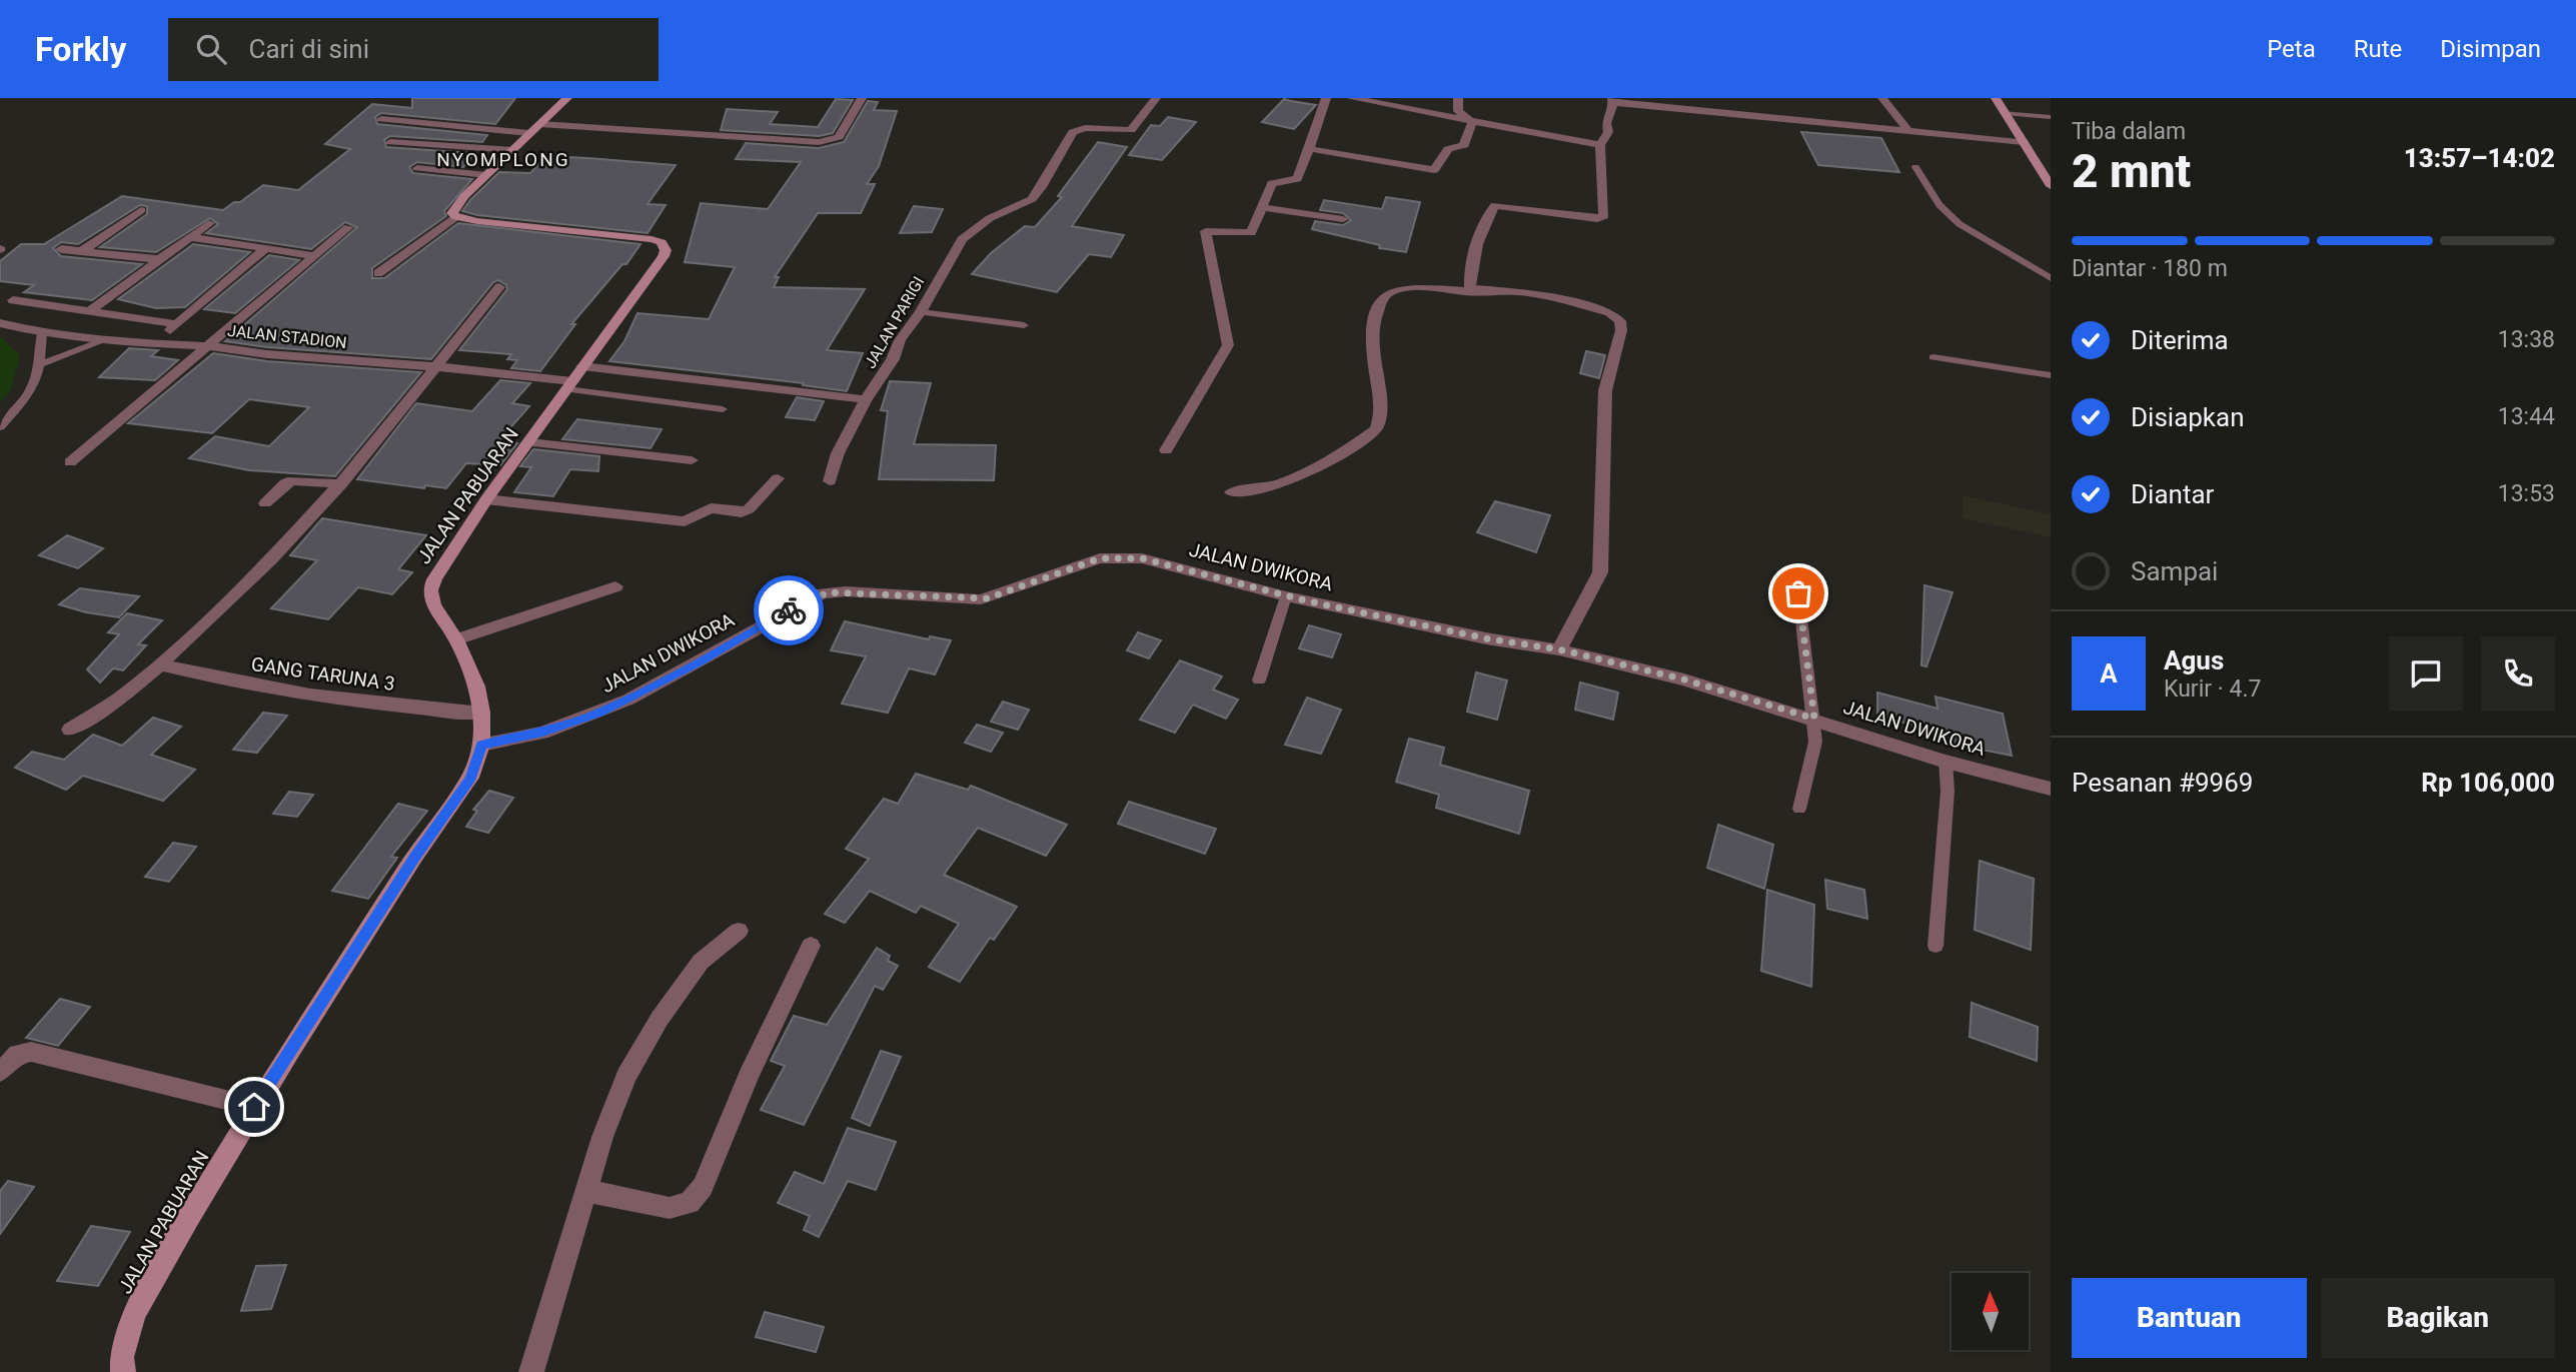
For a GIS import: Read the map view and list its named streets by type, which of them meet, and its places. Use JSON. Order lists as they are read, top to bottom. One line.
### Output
{"streets":{"street":["JALAN PARIGI","JALAN STADION","JALAN PABUARAN","JALAN DWIKORA","GANG TARUNA 3"]},"crossings":[["JALAN STADION","JALAN PABUARAN"],["JALAN PABUARAN","JALAN DWIKORA"],["JALAN PABUARAN","GANG TARUNA 3"]],"districts":["NYOMPLONG"],"north":"top","page":{"header":"Forkly","search":"Cari di sini","nav":["Peta","Rute","Disimpan"],"heading":["2 mnt","Tiba dalam","13:57–14:02"],"panel":["Agus","Kurir · 4.7","Pesanan #9969","Rp 106,000"],"bar":"Diantar · 180 m","list":[["Diterima","13:38"],["Disiapkan","13:44"],["Diantar","13:53"],"Sampai"],"round":"A","buttons":["Bantuan","Bagikan"]}}
